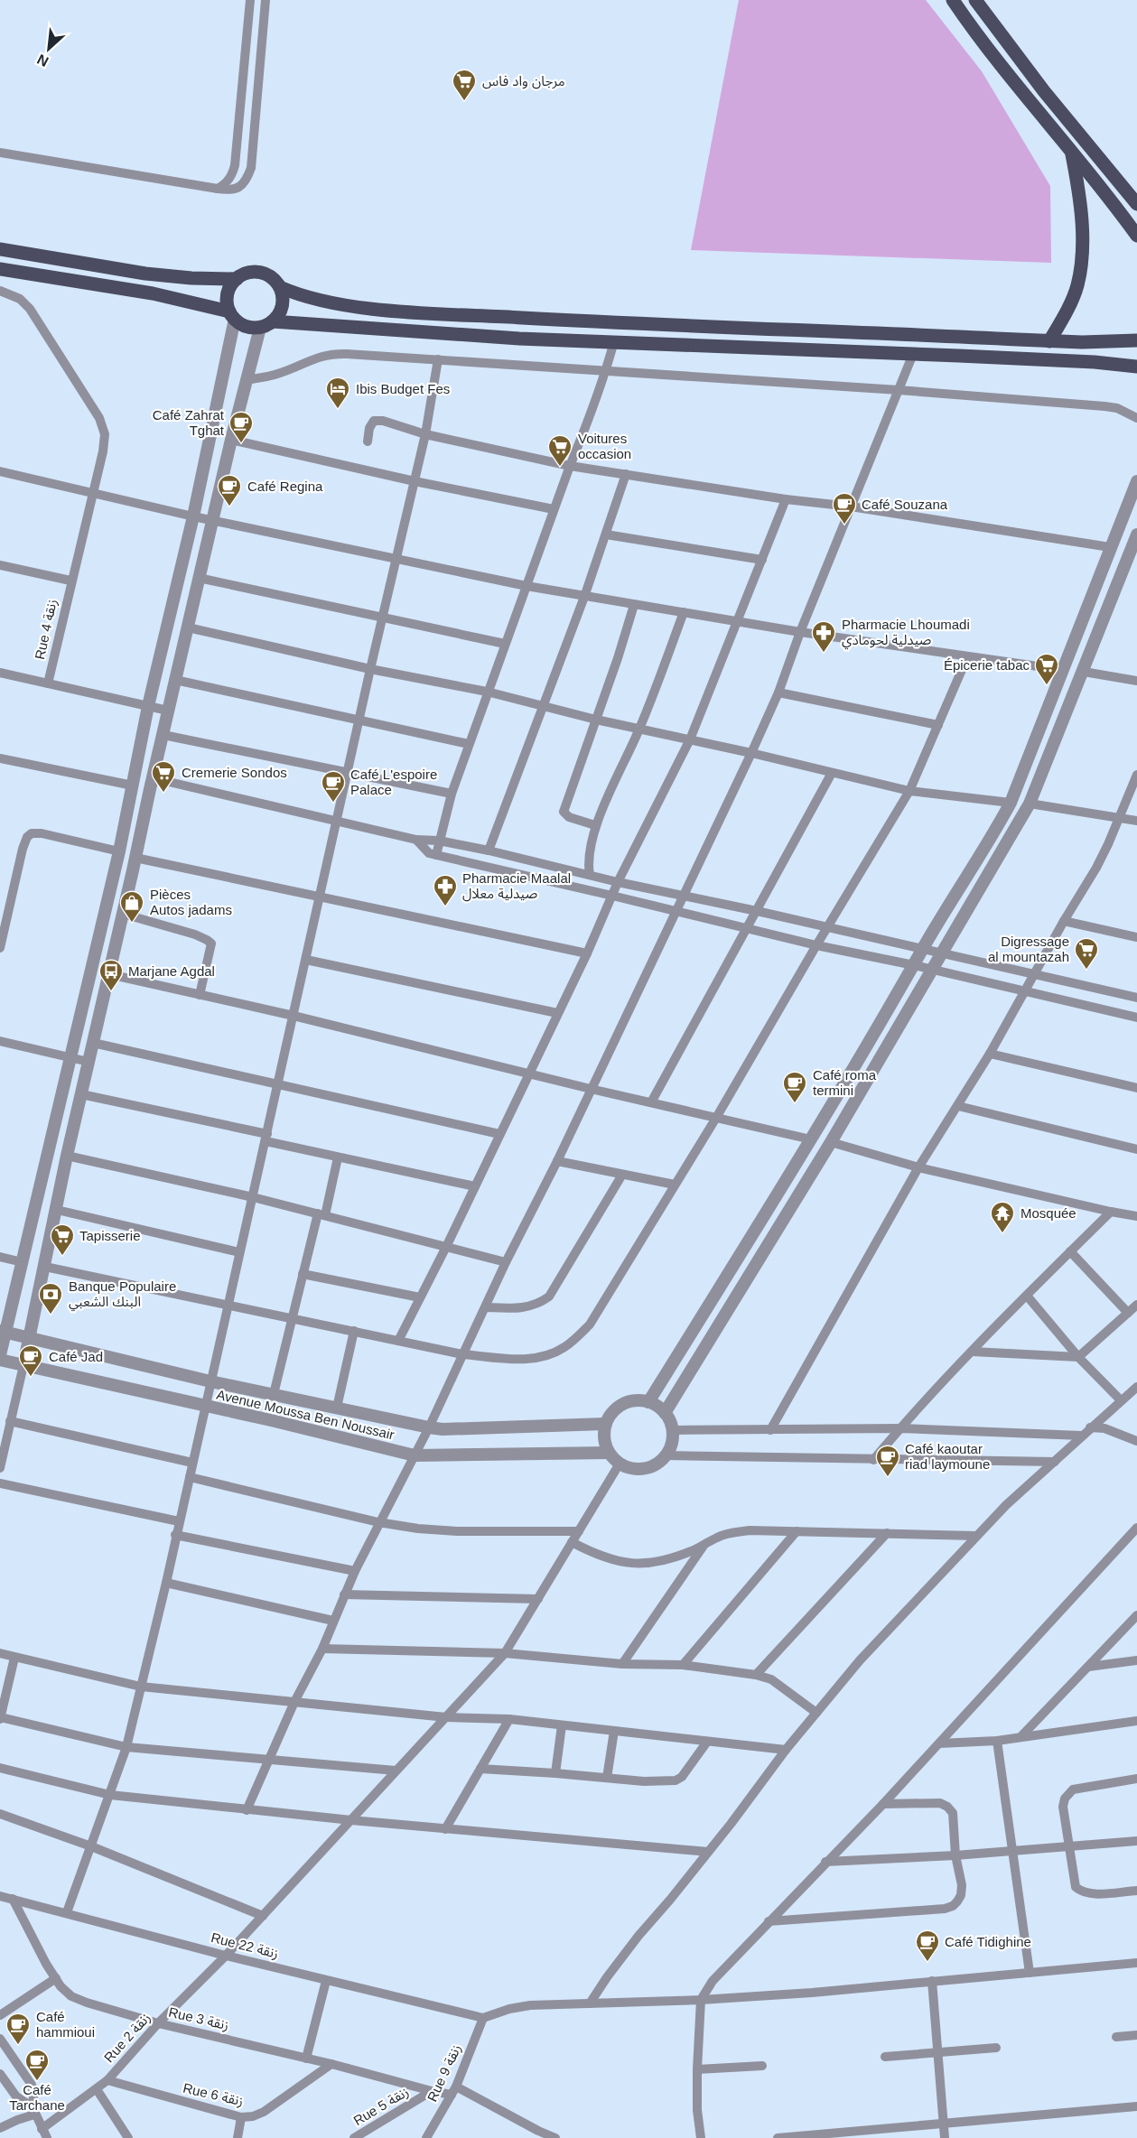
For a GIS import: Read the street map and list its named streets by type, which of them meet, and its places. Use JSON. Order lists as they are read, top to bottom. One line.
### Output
{"streets":{"street":["Rue 4 زنقة","Avenue Moussa Ben Noussair","Rue 22 زنقة","Rue 3 زنقة","Rue 2 زنقة","Rue 9 زنقة","Rue 6 زنقة","Rue 5 زنقة"]},"crossings":[["Avenue Moussa Ben Noussair","Rue 2 زنقة"],["Rue 22 زنقة","Rue 3 زنقة"],["Rue 22 زنقة","Rue 2 زنقة"],["Rue 22 زنقة","Rue 9 زنقة"],["Rue 3 زنقة","Rue 2 زنقة"],["Rue 3 زنقة","Rue 6 زنقة"],["Rue 3 زنقة","Rue 5 زنقة"],["Rue 2 زنقة","Rue 6 زنقة"]],"places":{"supermarket":["مرجان واد فاس","Voitures occasion","Épicerie tabac","Cremerie Sondos","Digressage al mountazah","Tapisserie"],"hotel":["Ibis Budget Fes"],"cafe":["Café Zahrat Tghat","Café Regina","Café Souzana","Café L'espoire Palace","Café roma termini","Café Jad","Café kaoutar riad laymoune","Café Tidighine","Café hammioui","Café Tarchane"],"pharmacy":["Pharmacie Lhoumadi صيدلية لحومادي","Pharmacie Maalal صيدلية معلال"],"shop":["Pièces Autos jadams"],"bus stop":["Marjane Agdal"],"temple":["Mosquée"],"bank":["Banque Populaire البنك الشعبي"]},"north":"bottom left"}
